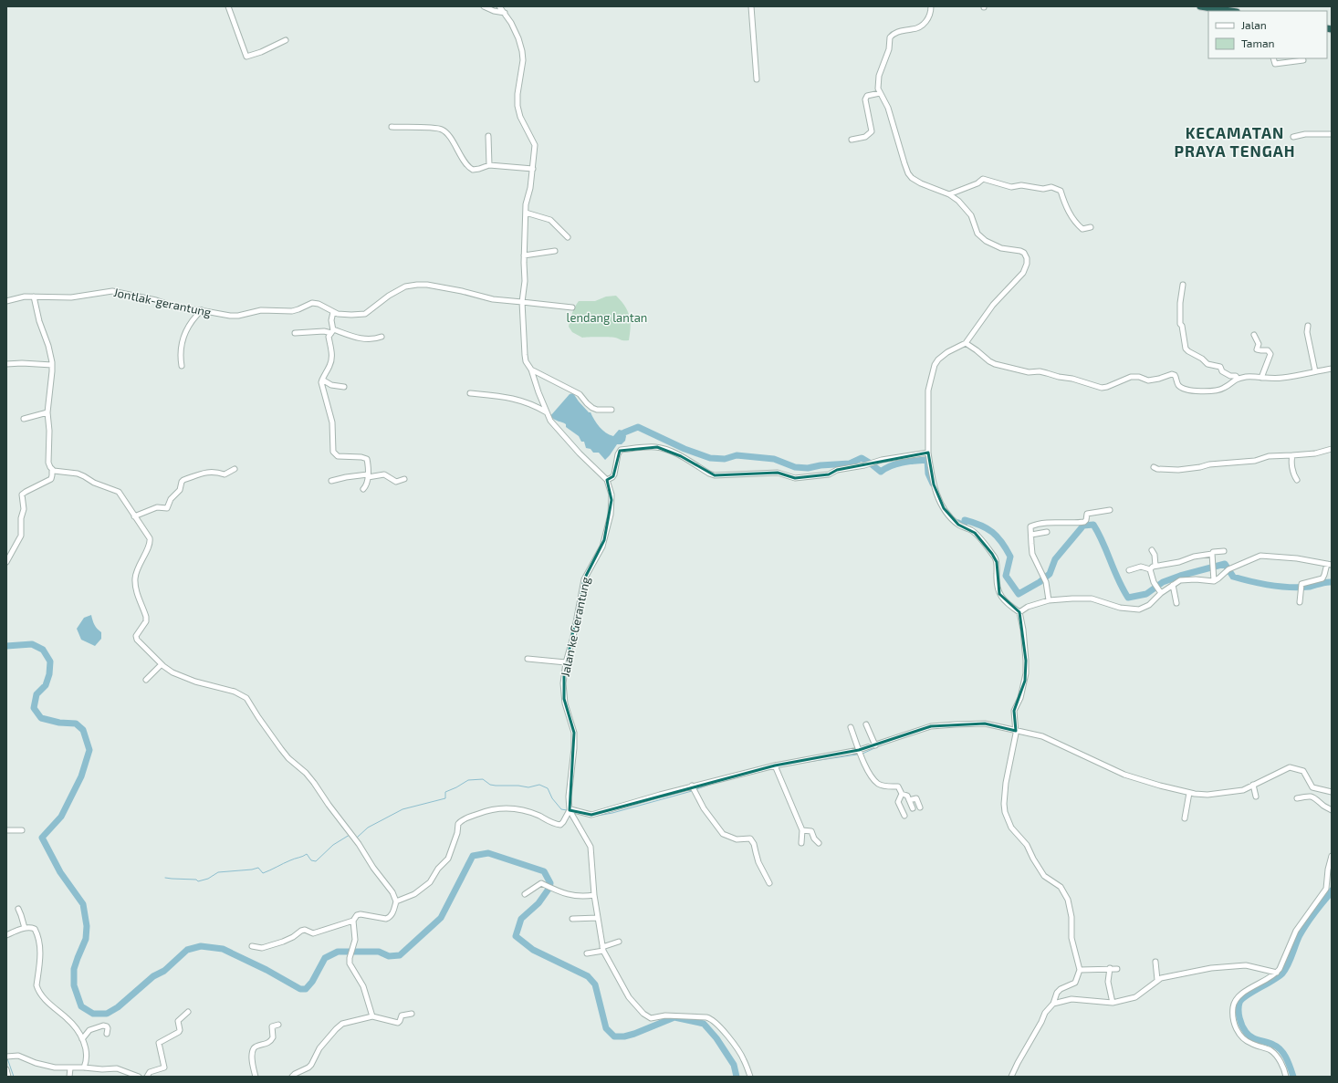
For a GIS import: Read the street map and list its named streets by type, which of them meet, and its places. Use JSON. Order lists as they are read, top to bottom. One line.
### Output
{"streets":{"street":["Jontlak-gerantung","Jalan ke Gerantung"]},"districts":["KECAMATAN PRAYA TENGAH"],"parks":["lendang lantan"],"legend":["Jalan","Taman"]}
